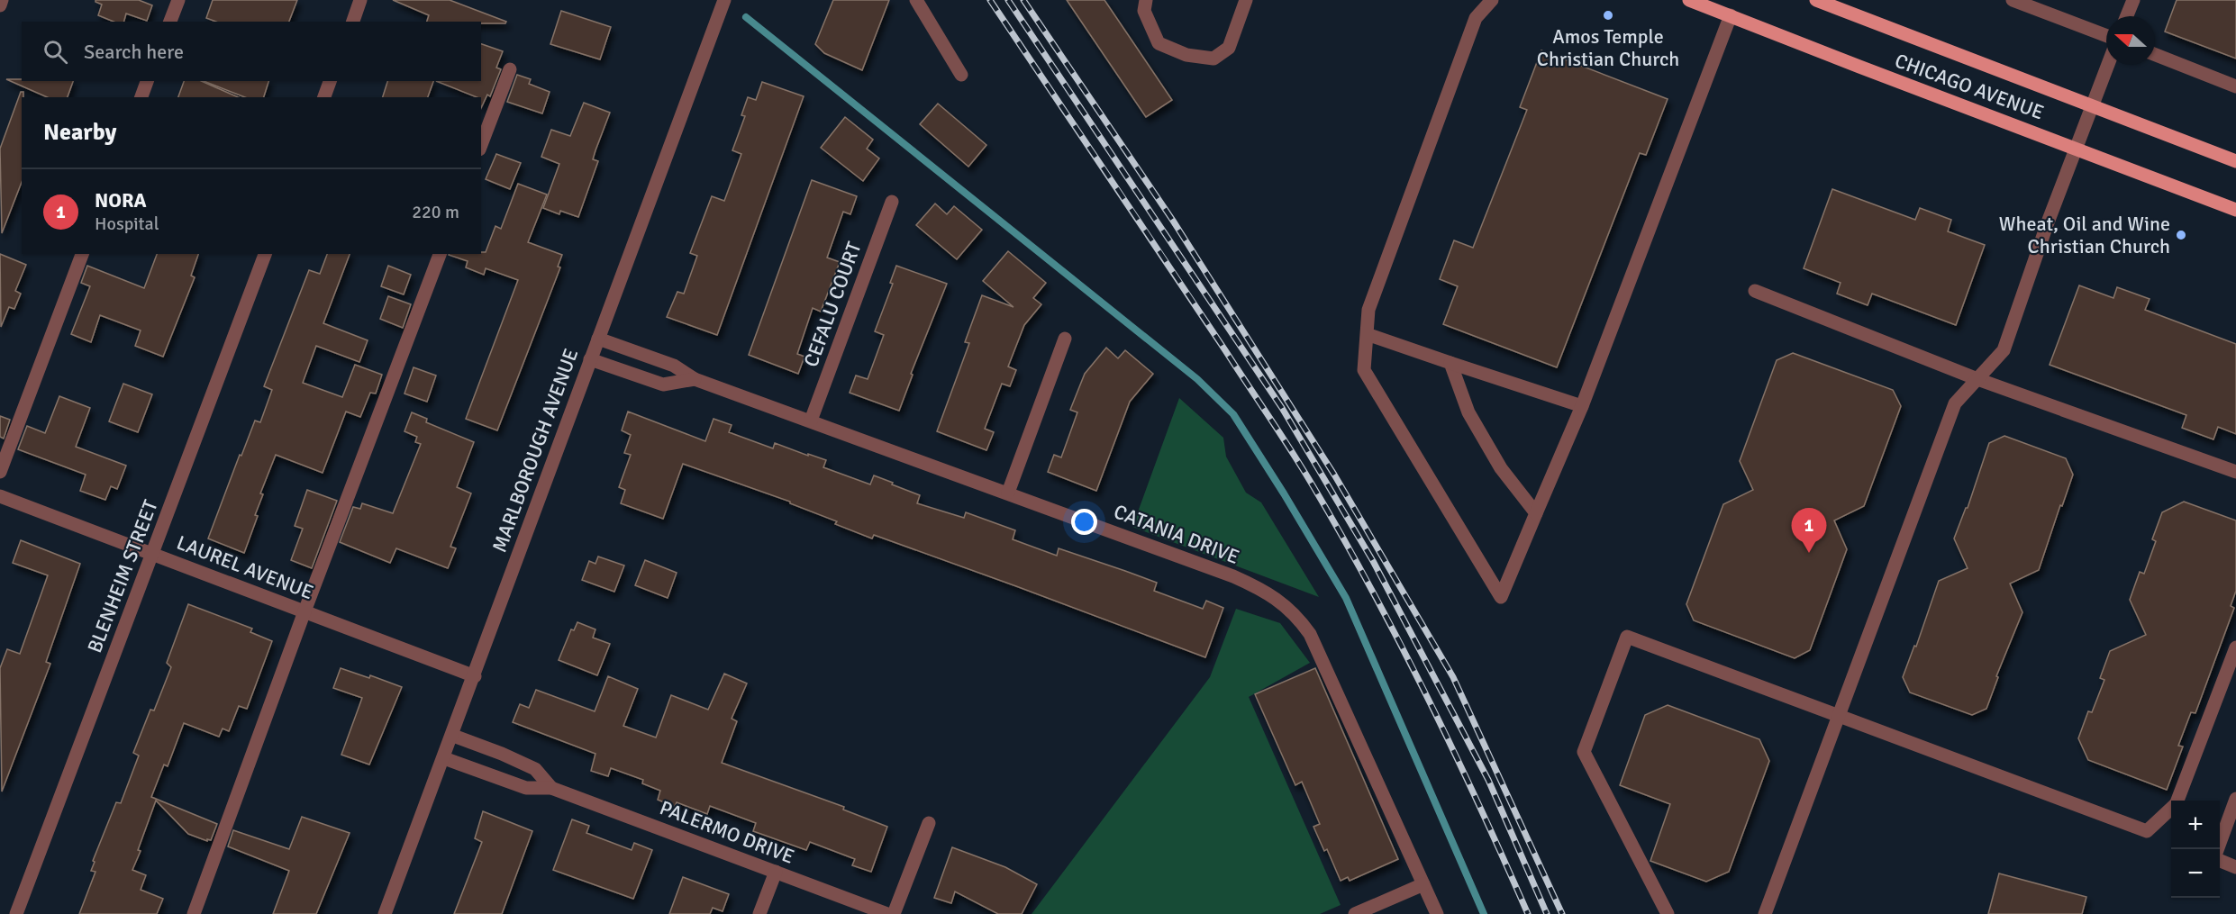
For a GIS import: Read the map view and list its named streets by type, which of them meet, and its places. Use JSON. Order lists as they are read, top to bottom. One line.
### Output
{"streets":{"main road":["CHICAGO AVENUE"],"street":["CEFALU COURT","MARLBOROUGH AVENUE","CATANIA DRIVE","LAUREL AVENUE","BLENHEIM STREET","PALERMO DRIVE"]},"crossings":[["CEFALU COURT","CATANIA DRIVE"],["MARLBOROUGH AVENUE","CATANIA DRIVE"],["MARLBOROUGH AVENUE","LAUREL AVENUE"],["MARLBOROUGH AVENUE","PALERMO DRIVE"],["LAUREL AVENUE","BLENHEIM STREET"]],"places":["Amos Temple Christian Church","Wheat, Oil and Wine Christian Church"],"north":"left","page":{"search":"Search here","heading":"Nearby","list":[{"mark":"1","name":"NORA","note":"Hospital","value":"220 m"}],"pins":"1","map_buttons":["+","−"]}}
